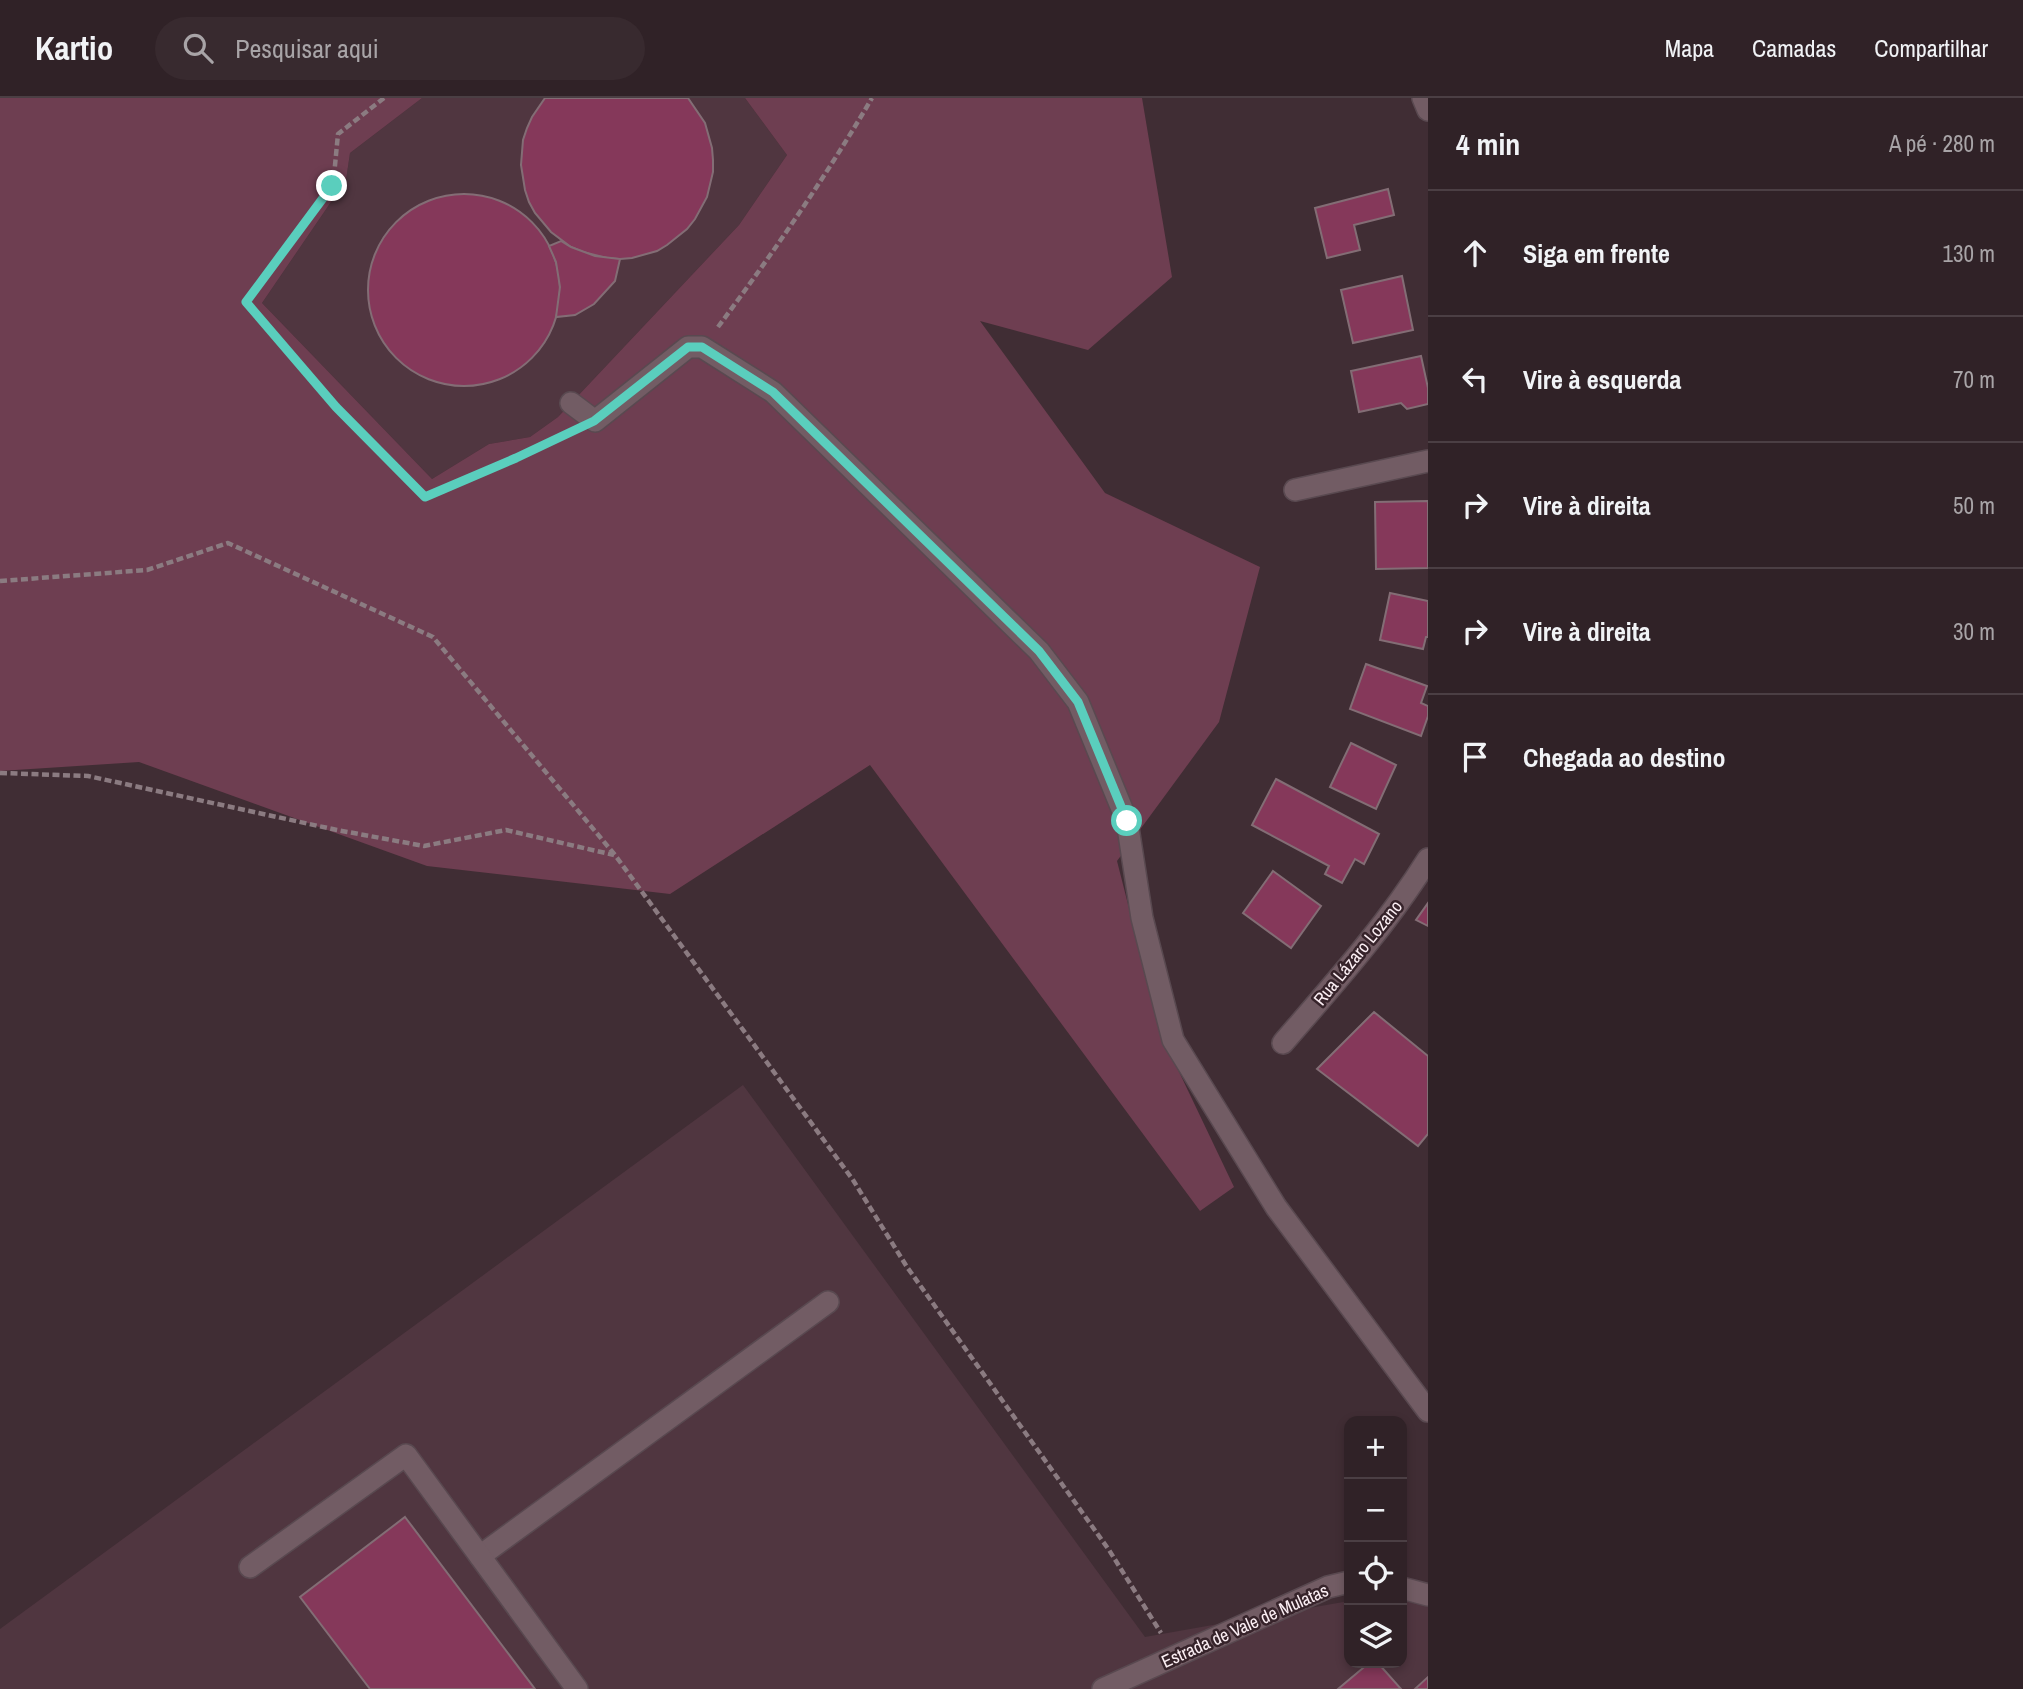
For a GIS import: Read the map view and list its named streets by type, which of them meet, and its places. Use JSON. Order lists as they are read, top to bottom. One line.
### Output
{"streets":{"street":["Rua Lázaro Lozano","Estrada de Vale de Mulatas"]},"page":{"header":"Kartio","search":"Pesquisar aqui","nav":["Mapa","Camadas","Compartilhar"],"heading":["4 min","A pé · 280 m"],"list":[["Siga em frente","130 m"],["Vire à esquerda","70 m"],["Vire à direita","50 m"],["Vire à direita","30 m"],"Chegada ao destino"],"map_buttons":["+","−"]}}
